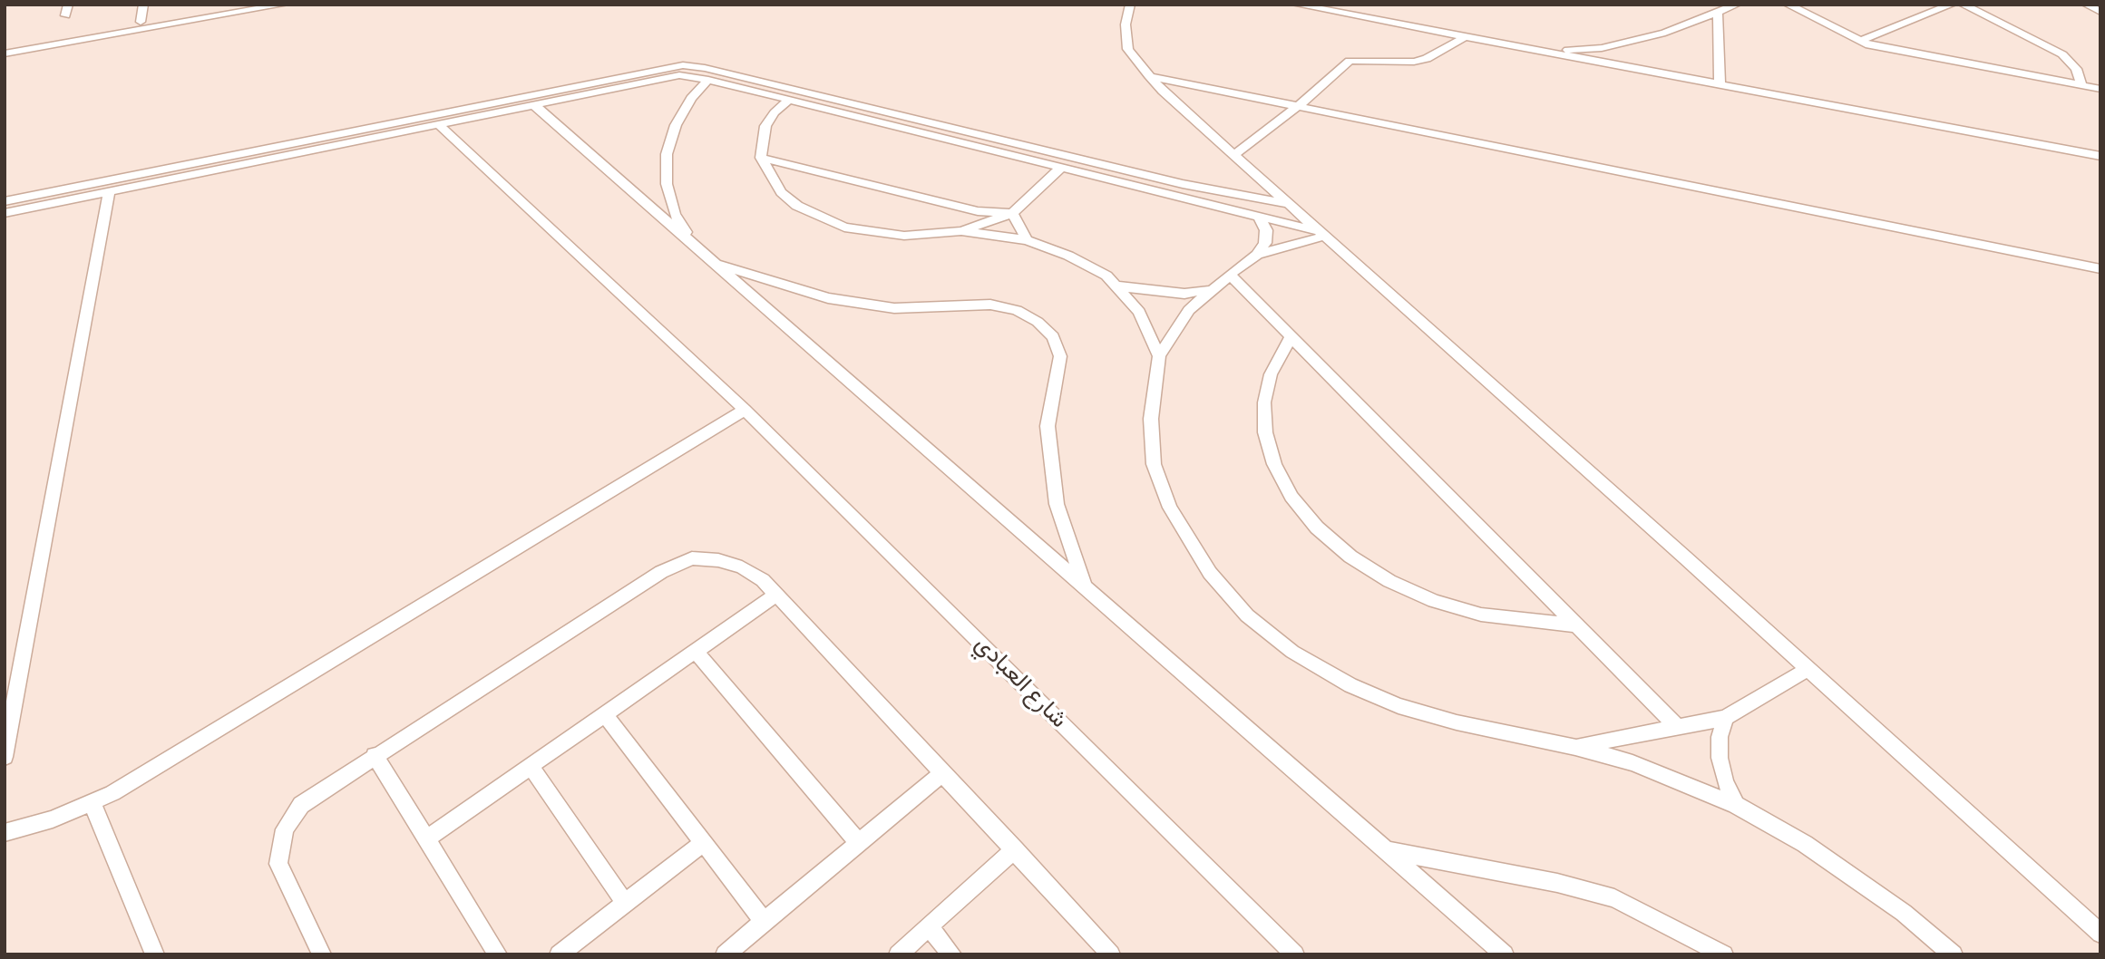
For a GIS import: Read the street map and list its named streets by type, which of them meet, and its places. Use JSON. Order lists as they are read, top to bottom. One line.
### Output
{"streets":{"street":["شارع العبادي"]}}
